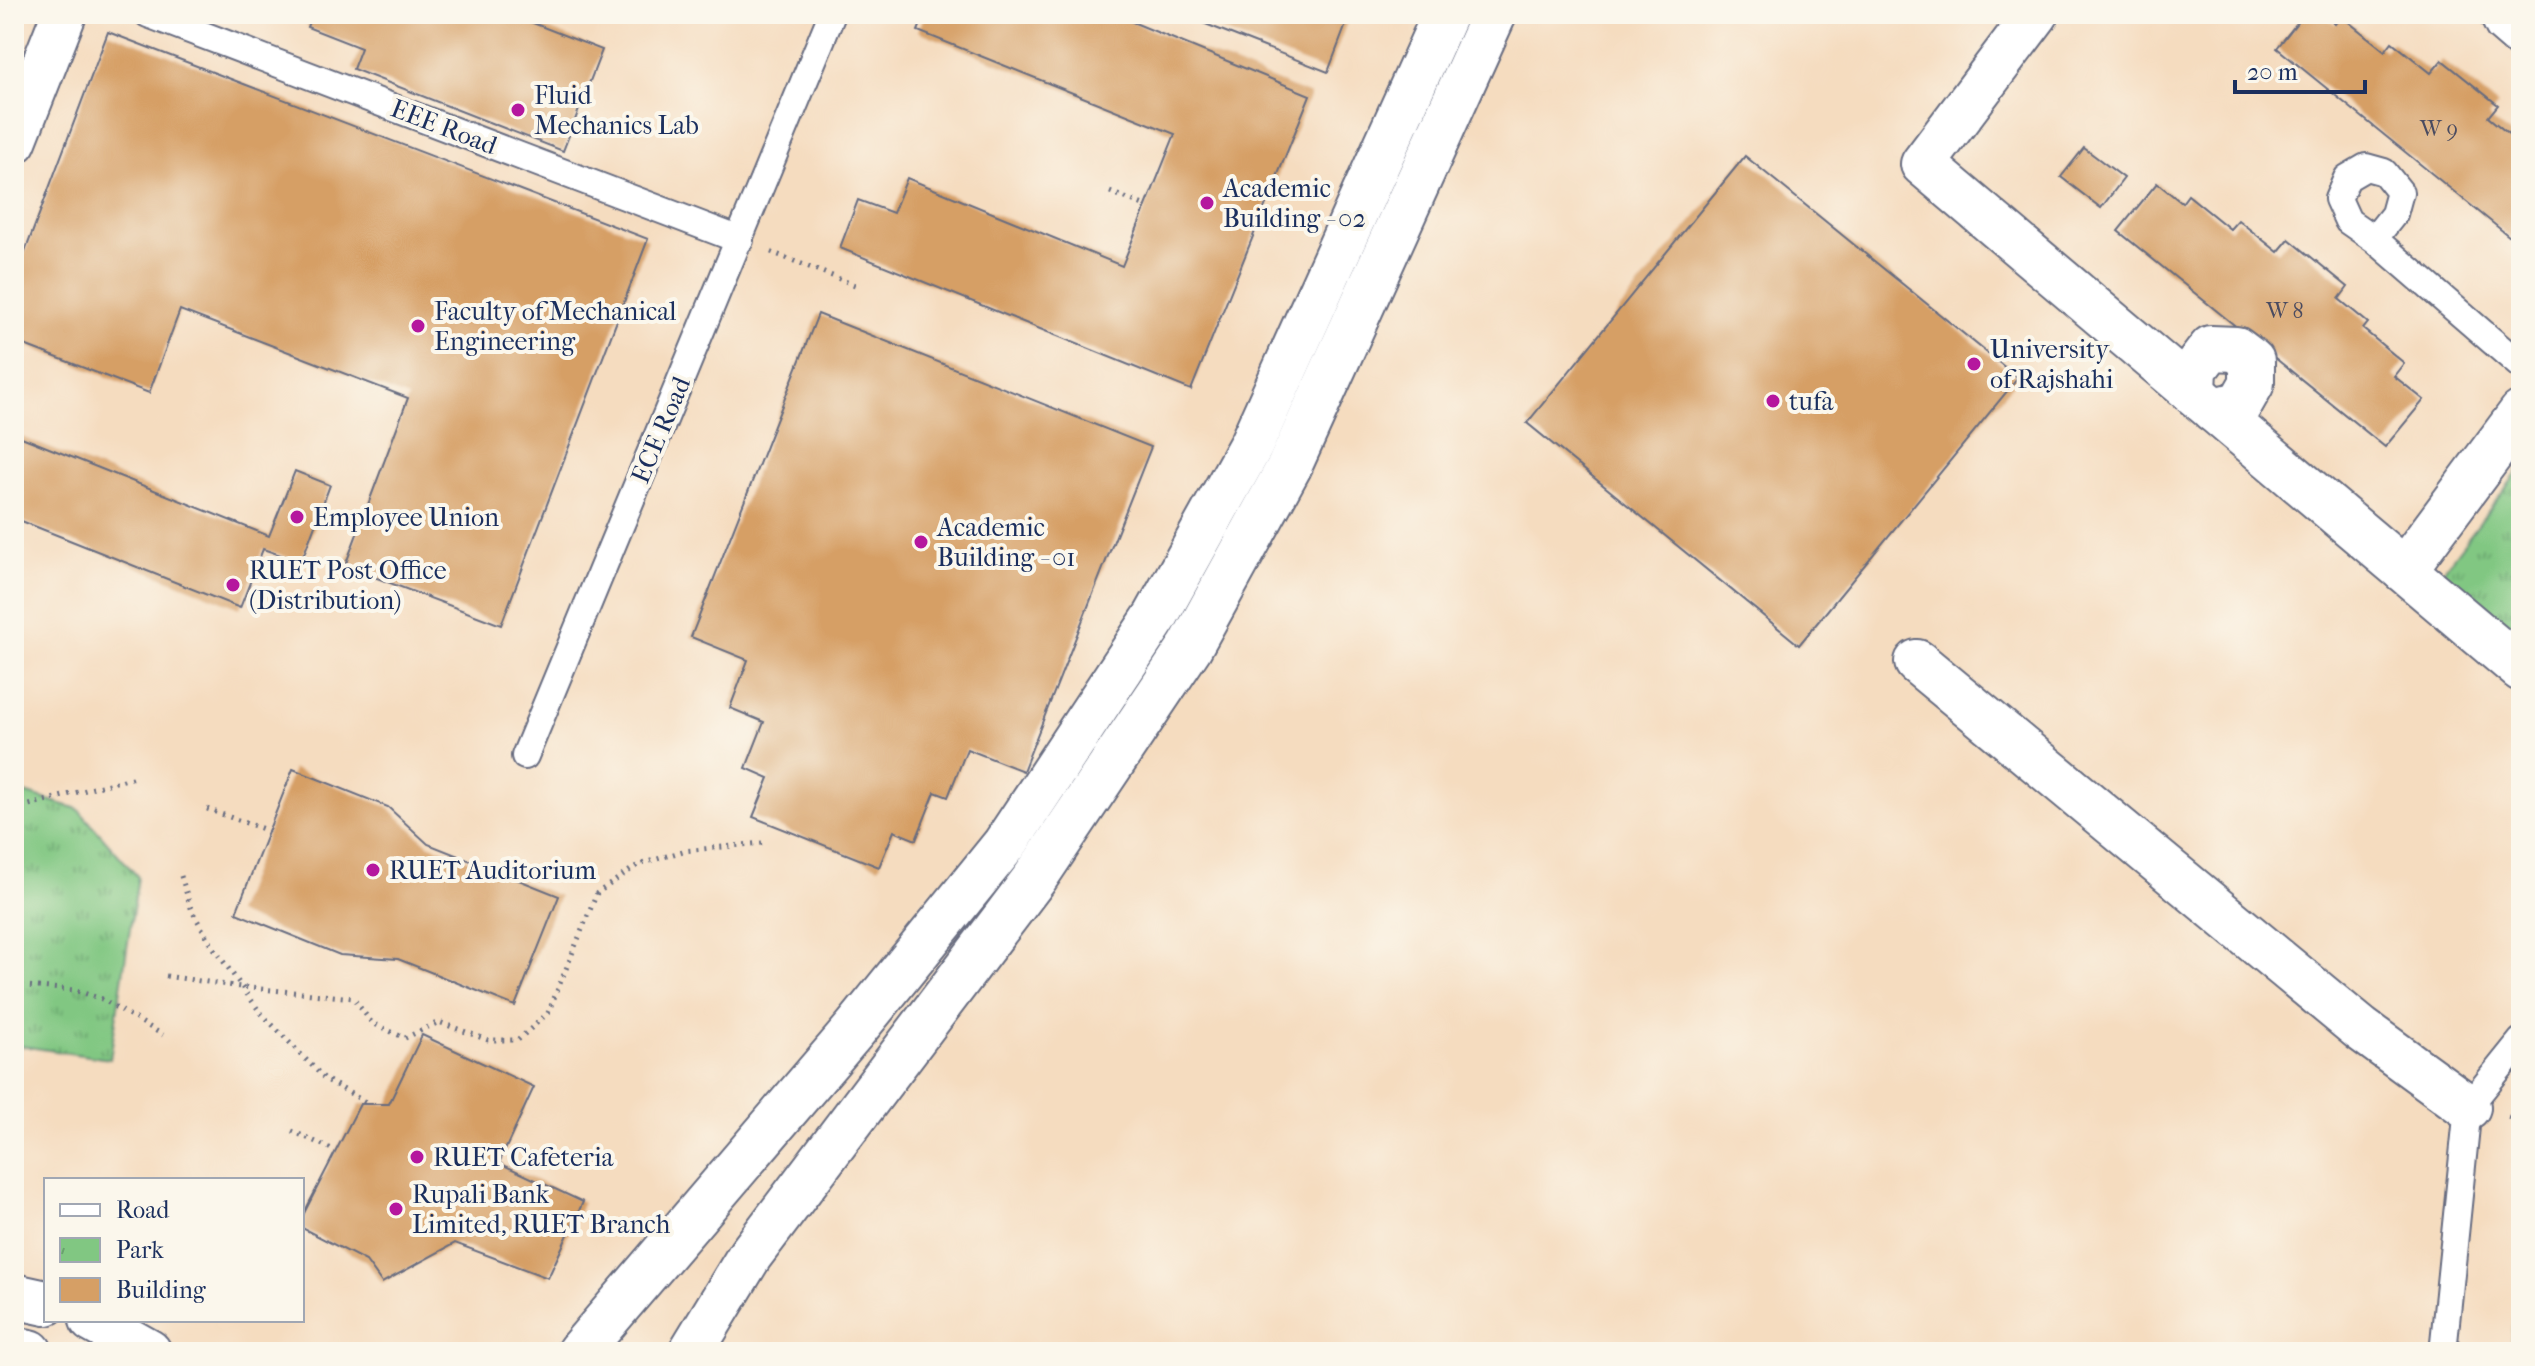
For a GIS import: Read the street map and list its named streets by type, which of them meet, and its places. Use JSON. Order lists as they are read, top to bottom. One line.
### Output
{"streets":{"lane":["EEE Road","ECE Road"]},"crossings":[["EEE Road","ECE Road"]],"places":["Fluid Mechanics Lab","Academic Building - 02","Faculty of Mechanical Engineering","University of Rajshahi","tufa","Employee Union","Academic Building - 01","RUET Post Office (Distribution)","RUET Auditorium","RUET Cafeteria","Rupali Bank Limited, RUET Branch"],"house_numbers":["W 9","W 8"],"legend":["Road","Park","Building"],"scale_bar":"20 m"}
